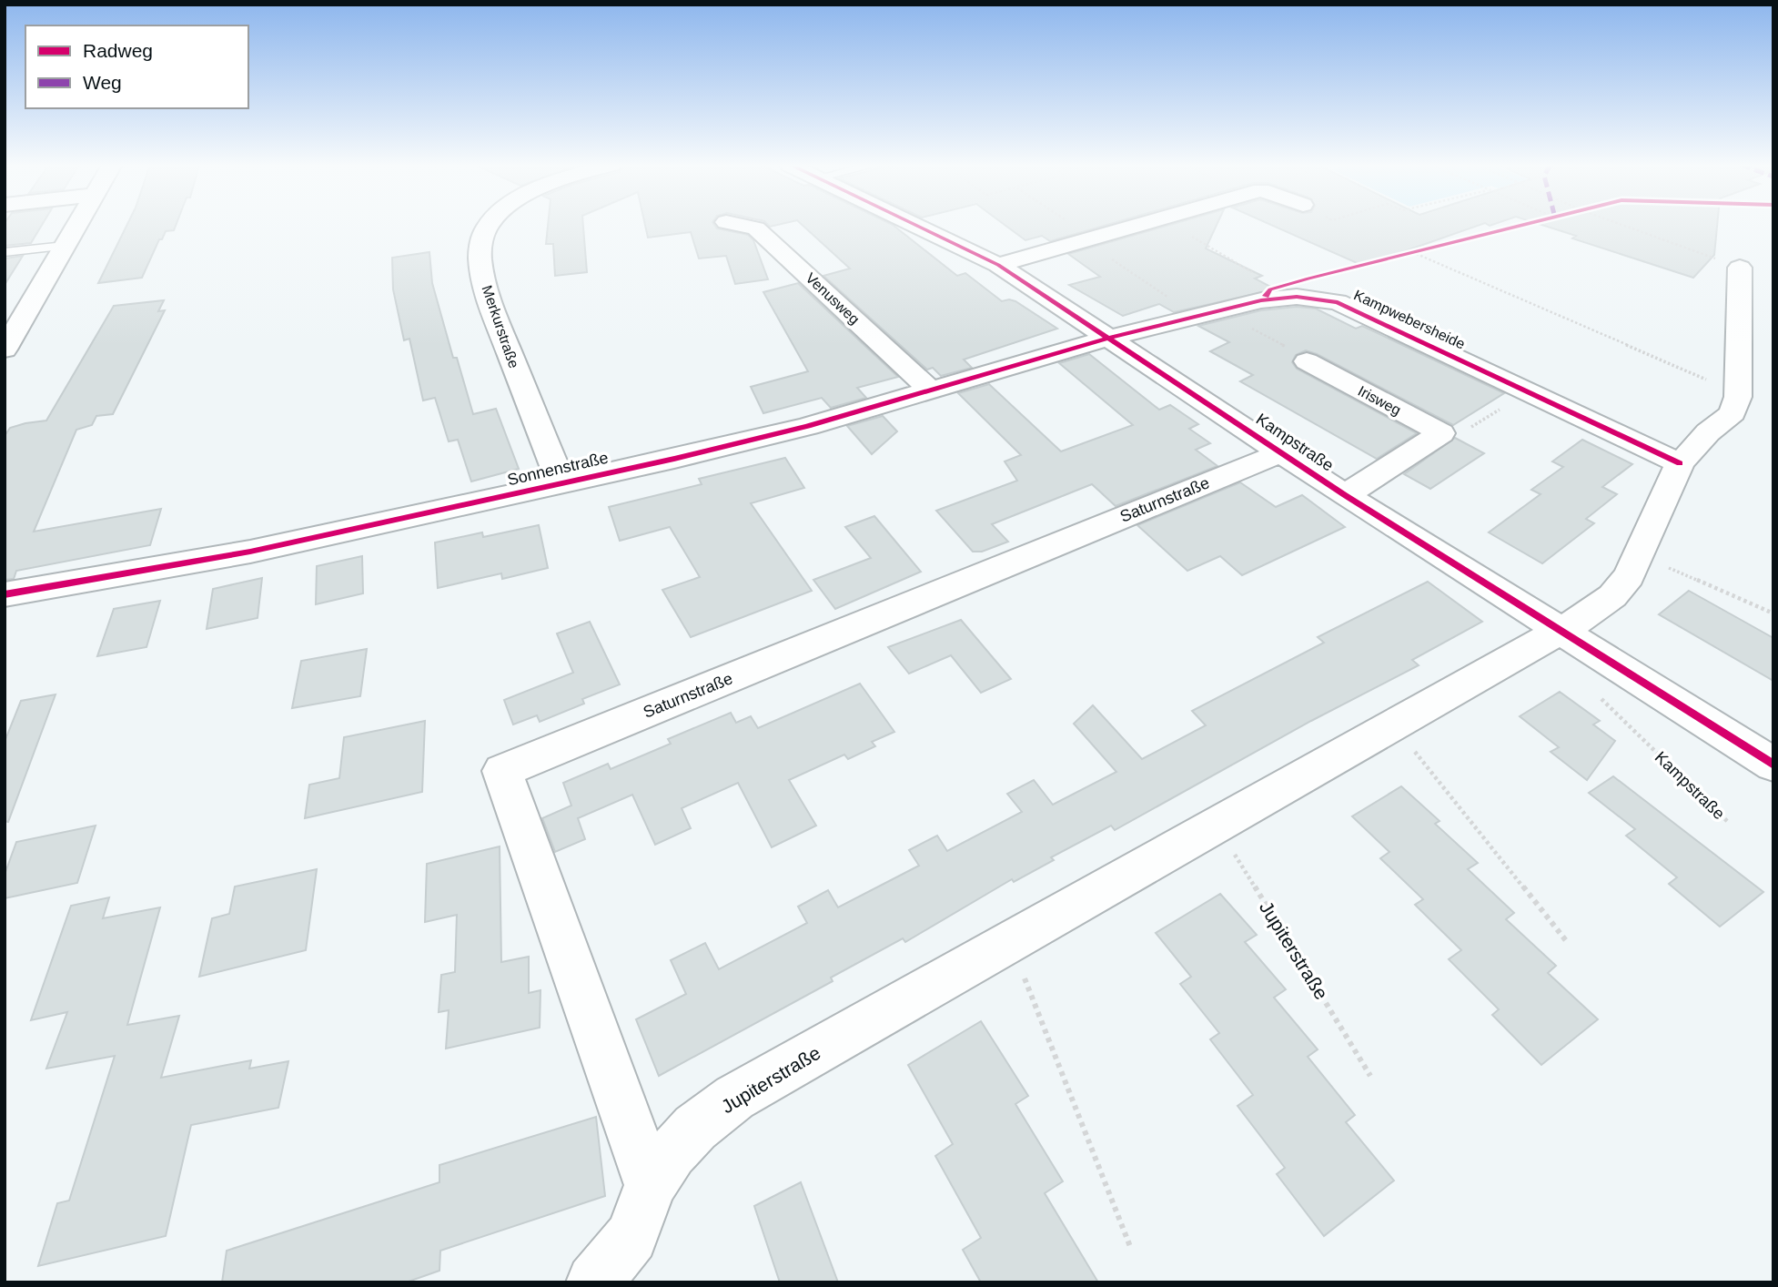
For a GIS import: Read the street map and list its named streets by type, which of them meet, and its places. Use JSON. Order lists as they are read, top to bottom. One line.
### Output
{"streets":{"street":["Venusweg","Kampwebersheide","Merkurstraße","Irisweg","Kampstraße","Sonnenstraße","Saturnstraße","Jupiterstraße"]},"crossings":[["Venusweg","Sonnenstraße"],["Kampwebersheide","Kampstraße"],["Kampwebersheide","Sonnenstraße"],["Merkurstraße","Sonnenstraße"],["Kampstraße","Sonnenstraße"],["Kampstraße","Saturnstraße"],["Kampstraße","Jupiterstraße"],["Saturnstraße","Jupiterstraße"]],"legend":["Radweg","Weg"]}
